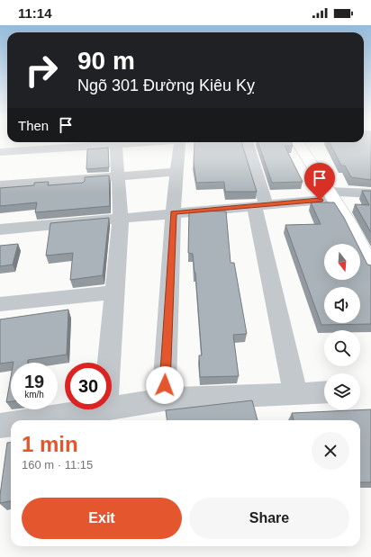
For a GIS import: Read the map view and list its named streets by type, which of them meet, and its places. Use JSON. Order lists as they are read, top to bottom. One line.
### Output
{"north":"bottom","page":{"status":"11:14","turn":["90 m","Ngõ 301 Đường Kiêu Kỵ"],"then":"Then","speed":"19 km/h","limit":"30","heading":["1 min","160 m · 11:15"],"buttons":["Exit","Share"]}}
